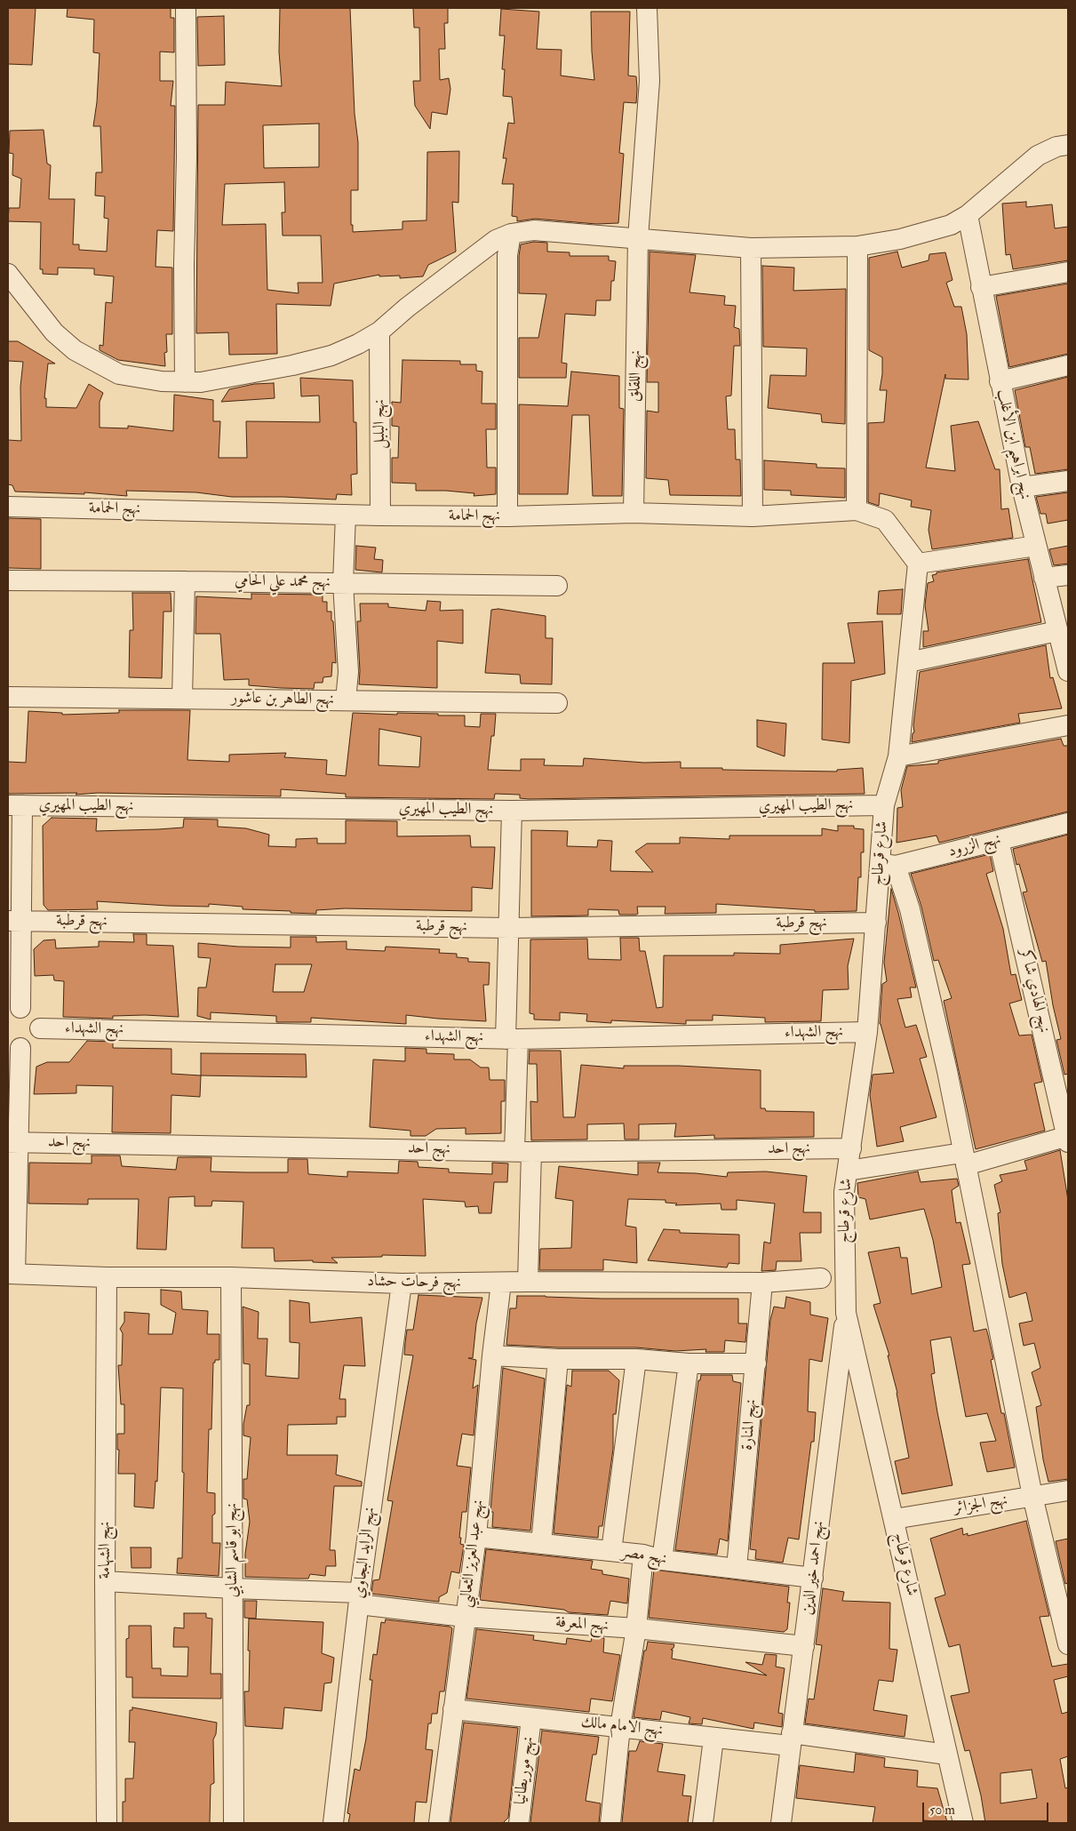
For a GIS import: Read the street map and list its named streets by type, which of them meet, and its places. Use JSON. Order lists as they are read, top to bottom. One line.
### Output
{"streets":{"street":["نهج اللقلق","نهج البلبل","نهج ابراهيم ابن الأغلب","نهج الحمامة","نهج محمد علي الحامي","نهج الطاهر بن عاشور","نهج الطيب المهيري","نهج الزرود","شارع قرطاج","نهج قرطبة","نهج الهادي شاكر","نهج الشهداء","نهج احد","نهج فرحات حشاد","نهج المنارة","نهج الجزائر","نهج الشهامة","نهج ابو قاسم الشابي","نهج الرايد البجاوي","نهج عبد العزيز الثعالبي","نهج مصر","نهج احمد خير الدين","نهج المعرفة","نهج الامام مالك","نهج موريطانيا"]},"crossings":[["نهج اللقلق","نهج الحمامة"],["نهج البلبل","نهج الحمامة"],["نهج الحمامة","شارع قرطاج"],["نهج الطيب المهيري","شارع قرطاج"],["نهج الزرود","شارع قرطاج"],["نهج الزرود","نهج الهادي شاكر"],["شارع قرطاج","نهج قرطبة"],["شارع قرطاج","نهج الشهداء"],["شارع قرطاج","نهج احد"],["شارع قرطاج","نهج الجزائر"],["شارع قرطاج","نهج احمد خير الدين"],["شارع قرطاج","نهج الامام مالك"],["نهج فرحات حشاد","نهج المنارة"],["نهج فرحات حشاد","نهج الشهامة"],["نهج فرحات حشاد","نهج ابو قاسم الشابي"],["نهج فرحات حشاد","نهج الرايد البجاوي"],["نهج فرحات حشاد","نهج عبد العزيز الثعالبي"],["نهج المنارة","نهج مصر"],["نهج الشهامة","نهج المعرفة"],["نهج ابو قاسم الشابي","نهج المعرفة"],["نهج الرايد البجاوي","نهج المعرفة"],["نهج عبد العزيز الثعالبي","نهج مصر"],["نهج عبد العزيز الثعالبي","نهج المعرفة"],["نهج عبد العزيز الثعالبي","نهج الامام مالك"],["نهج مصر","نهج احمد خير الدين"],["نهج احمد خير الدين","نهج المعرفة"],["نهج احمد خير الدين","نهج الامام مالك"],["نهج الامام مالك","نهج موريطانيا"]],"scale_bar":"50 m"}
